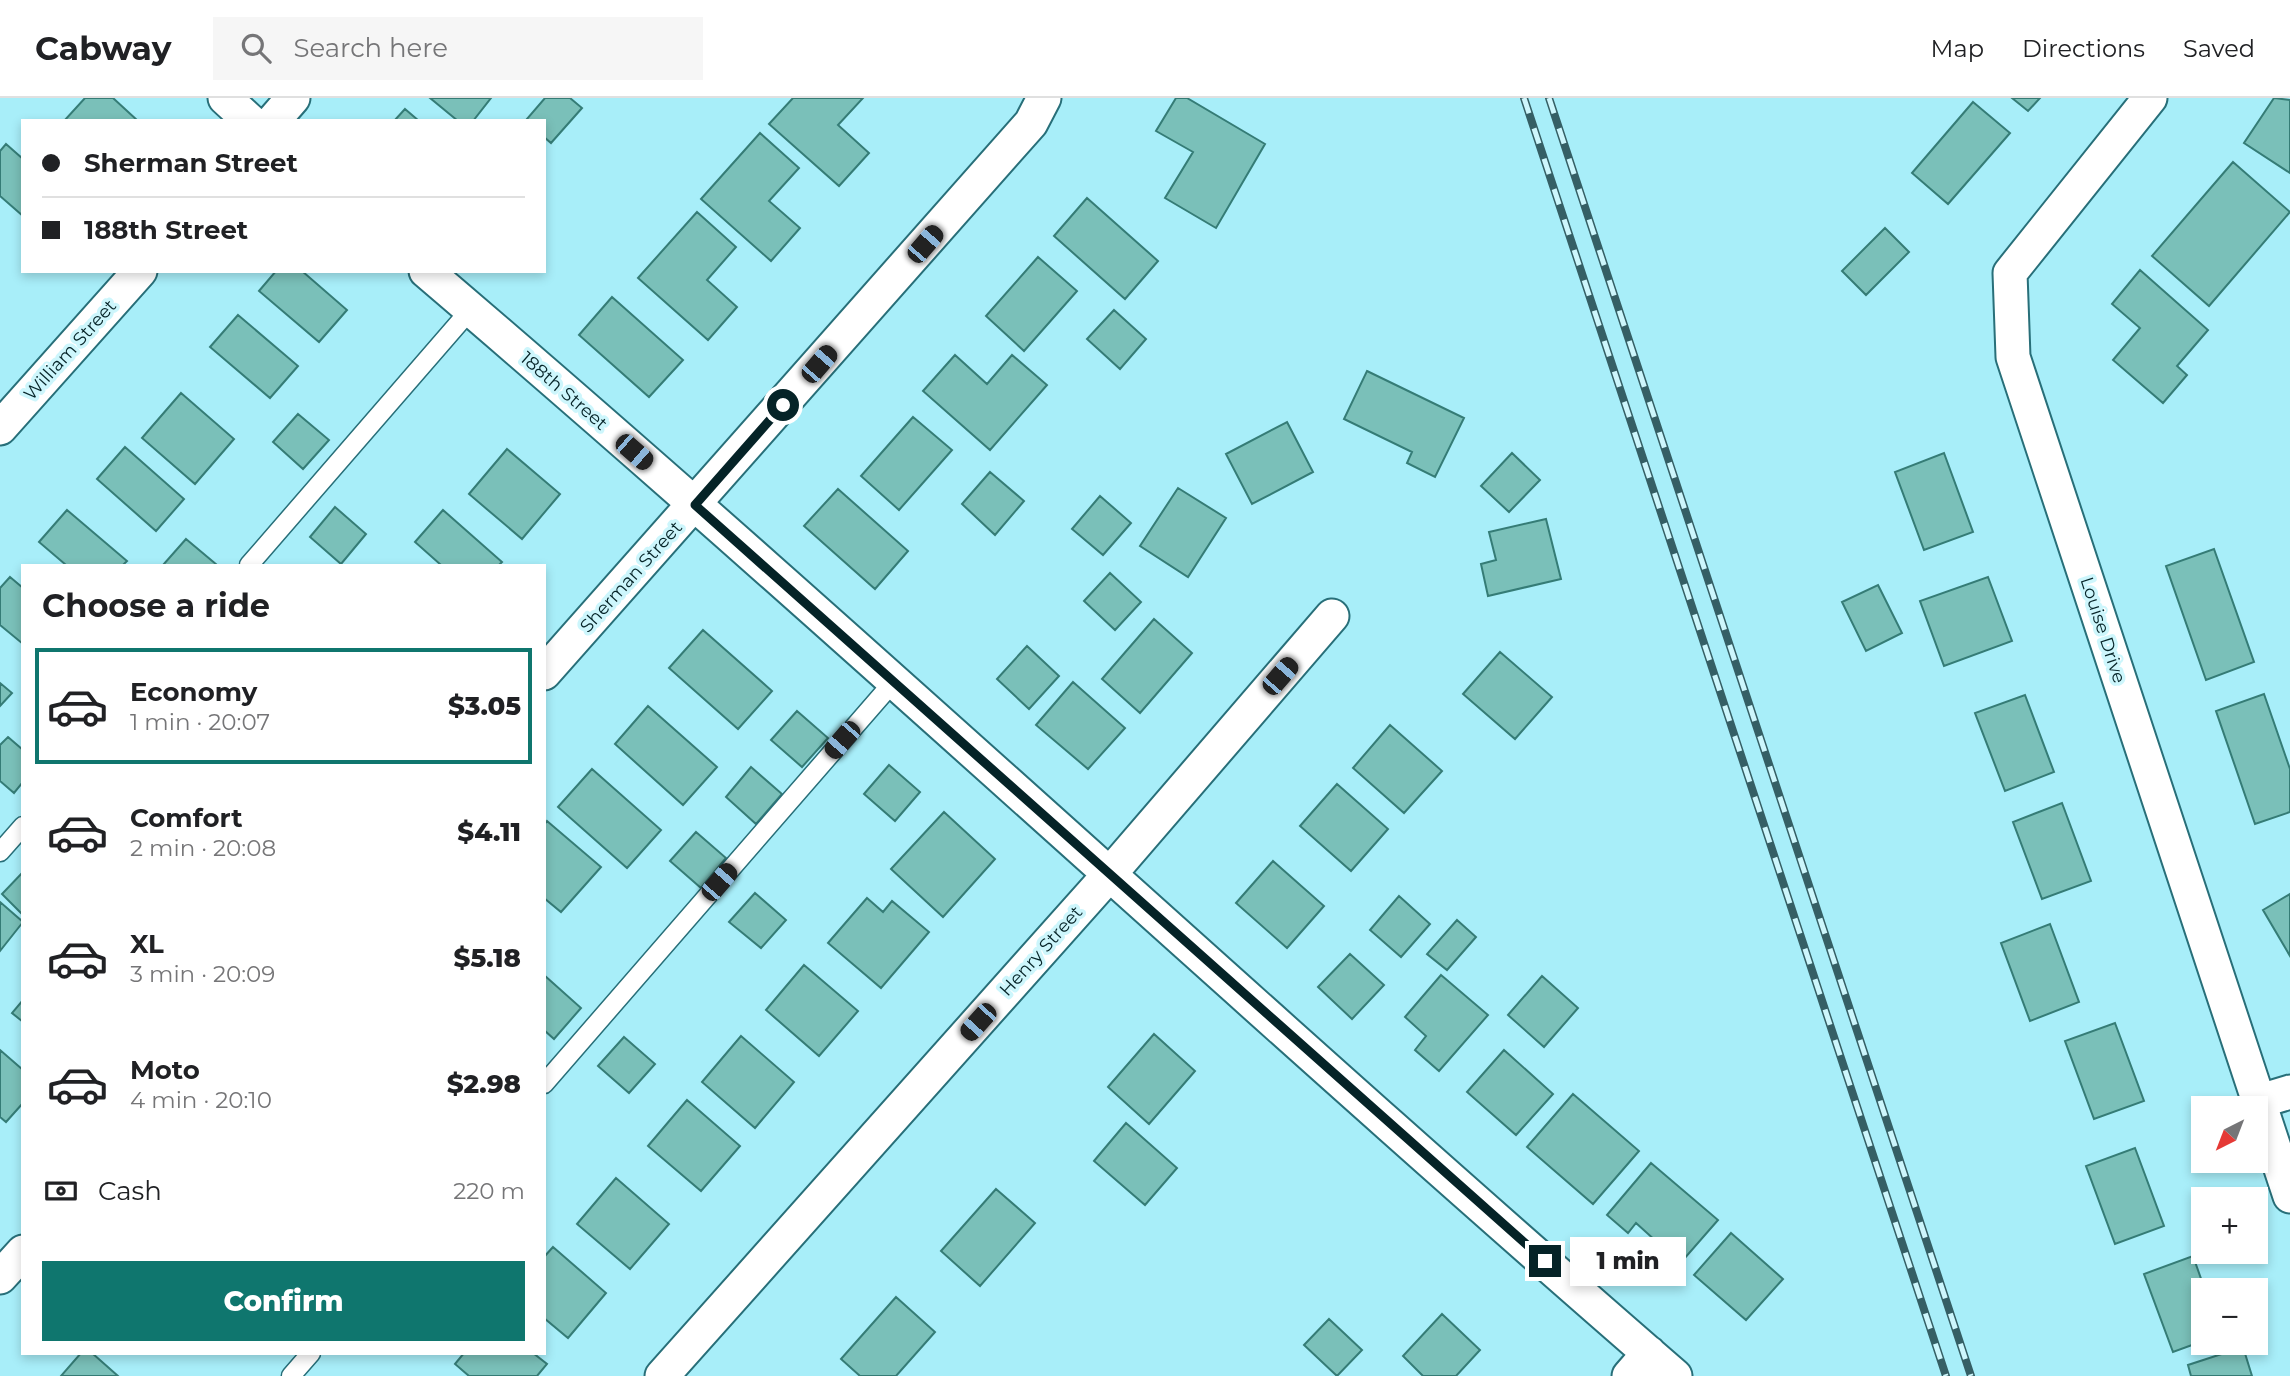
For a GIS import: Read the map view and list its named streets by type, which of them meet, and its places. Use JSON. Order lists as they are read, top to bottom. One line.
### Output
{"streets":{"street":["William Street","188th Street","Sherman Street","Louise Drive","Henry Street"]},"crossings":[["188th Street","Sherman Street"],["188th Street","Henry Street"]],"north":"bottom left","page":{"header":"Cabway","search":"Search here","nav":["Map","Directions","Saved"],"banner":["Sherman Street","188th Street"],"heading":"Choose a ride","list":[{"name":"Economy","note":"1 min · 20:07","value":"$3.05"},{"name":"Comfort","note":"2 min · 20:08","value":"$4.11"},{"name":"XL","note":"3 min · 20:09","value":"$5.18"},{"name":"Moto","note":"4 min · 20:10","value":"$2.98"}],"map_buttons":["+","−"],"pay":["Cash","220 m"],"bubble":"1 min","buttons":"Confirm"}}
